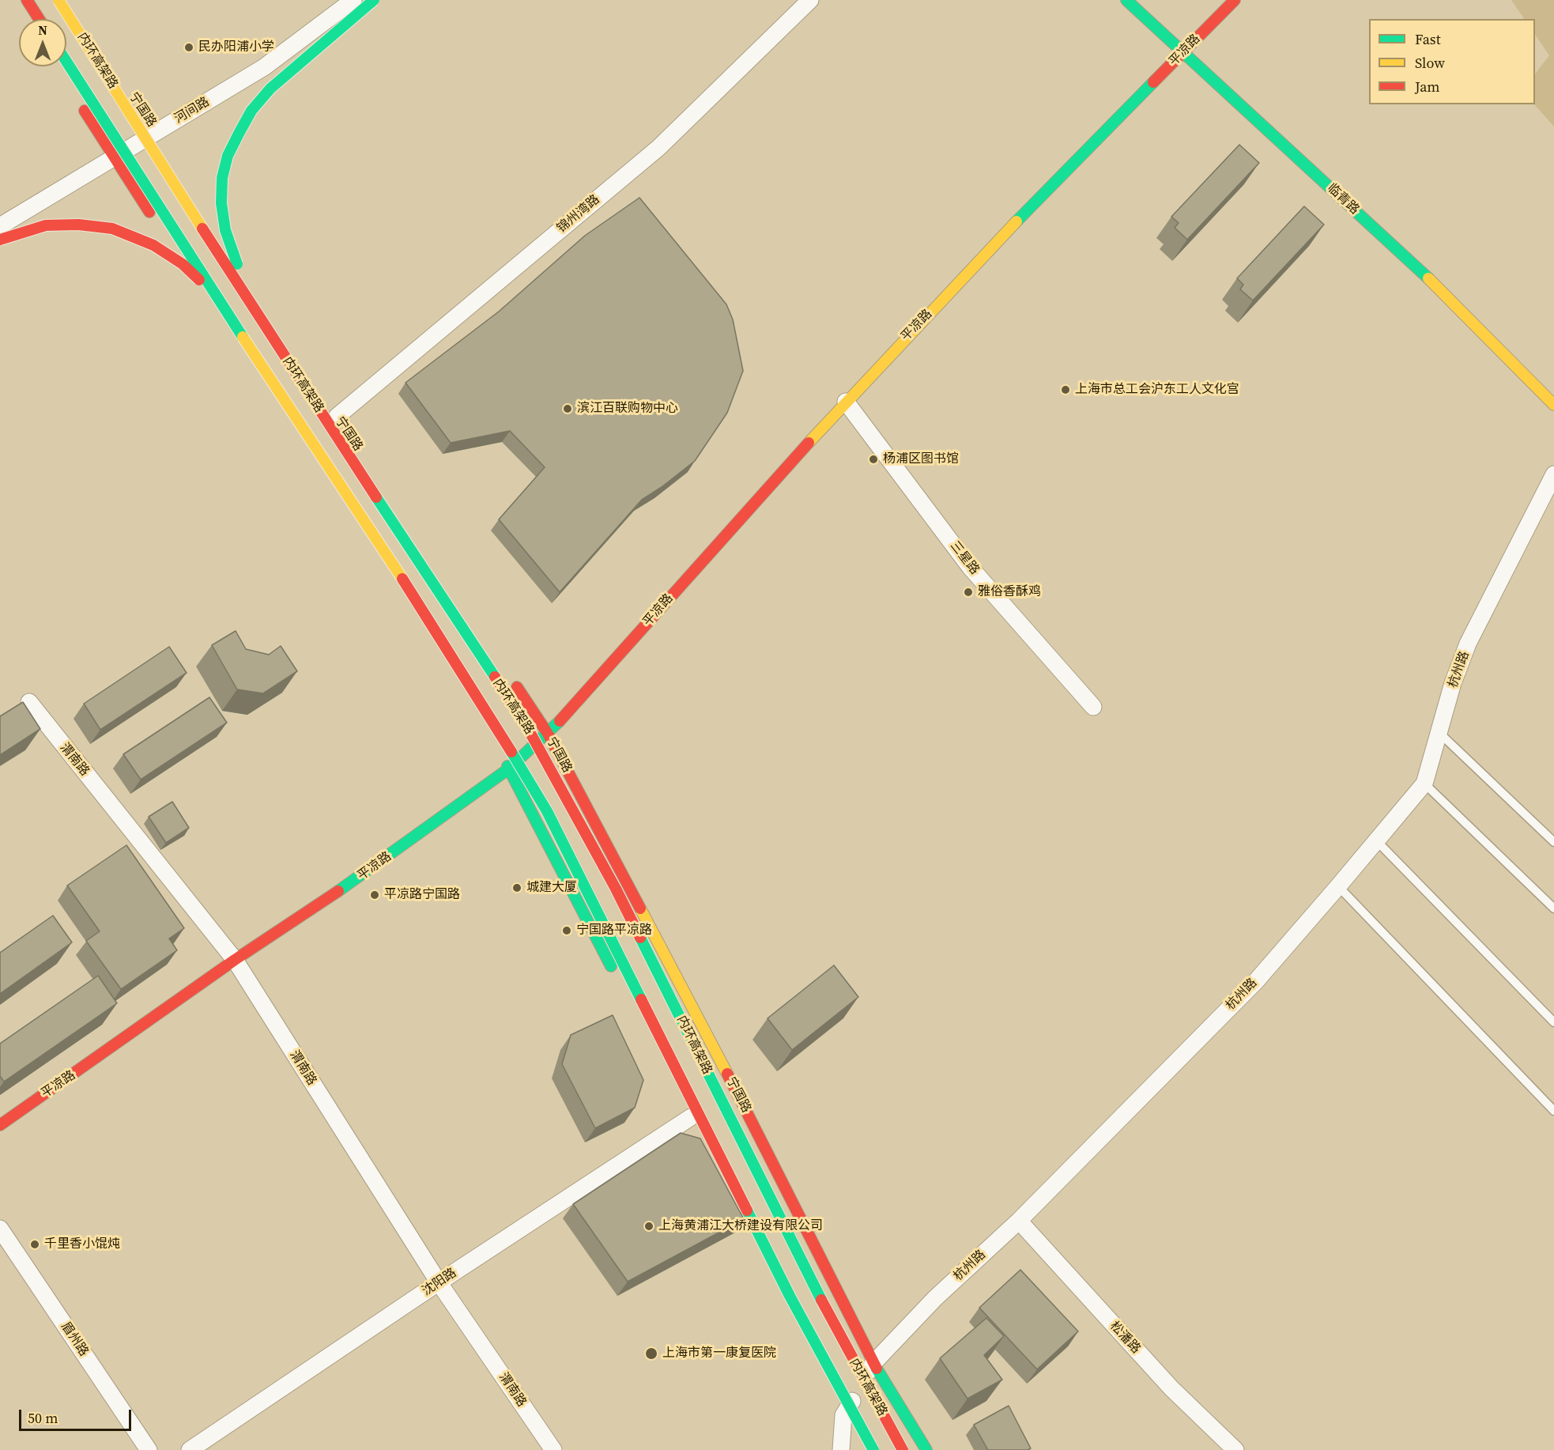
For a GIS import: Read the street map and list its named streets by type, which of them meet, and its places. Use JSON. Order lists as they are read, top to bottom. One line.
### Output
{"streets":{"main road":["平凉路","内环高架路","宁国路","临青路"],"street":["河间路","锦州湾路","三星路","杭州路","渭南路","沈阳路","松潘路","眉州路"]},"crossings":[["平凉路","宁国路"],["平凉路","临青路"],["平凉路","三星路"],["平凉路","渭南路"],["宁国路","锦州湾路"],["宁国路","杭州路"],["杭州路","松潘路"],["渭南路","沈阳路"]],"places":["民办阳浦小学","上海市总工会沪东工人文化宫","滨江百联购物中心","杨浦区图书馆","雅俗香酥鸡","城建大厦","平凉路宁国路","宁国路平凉路","上海黄浦江大桥建设有限公司","千里香小馄炖","上海市第一康复医院"],"legend":["Fast","Slow","Jam"],"scale_bar":"50 m","north":"top"}
